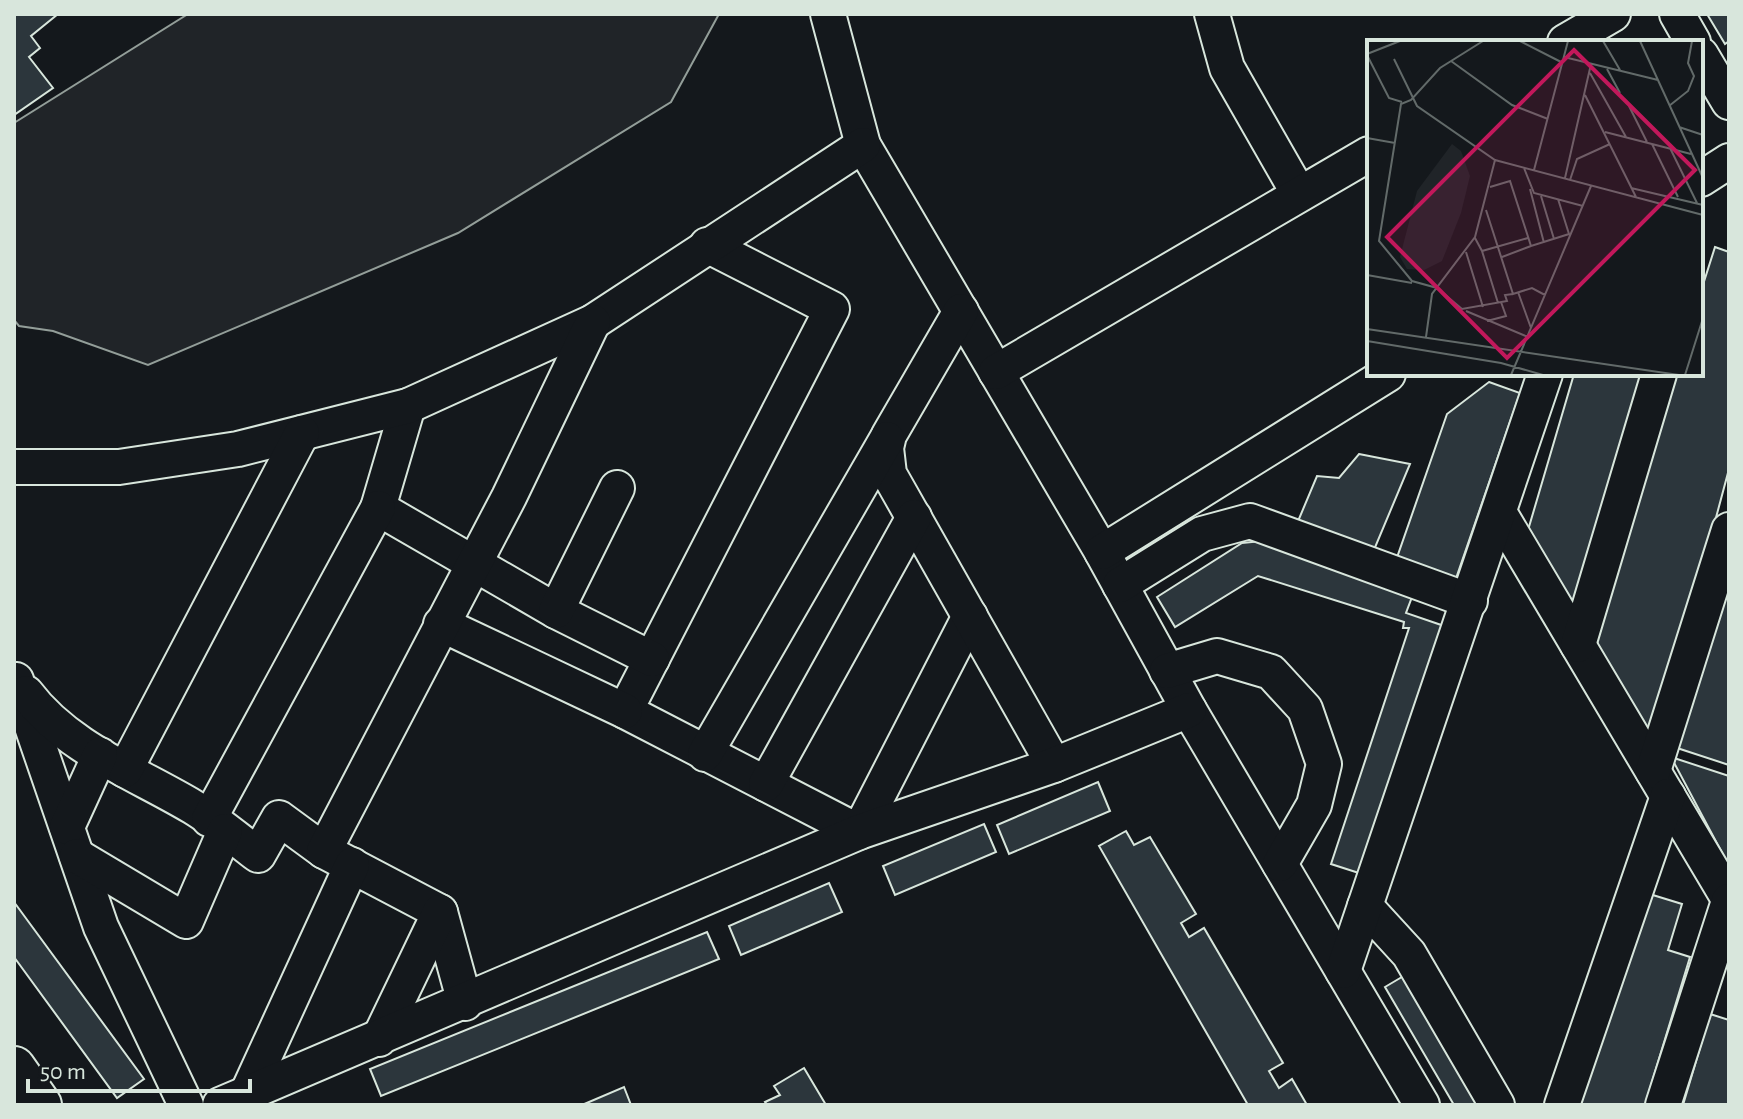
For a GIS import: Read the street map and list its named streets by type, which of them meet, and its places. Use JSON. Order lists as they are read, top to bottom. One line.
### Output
{"scale_bar":"50 m"}
